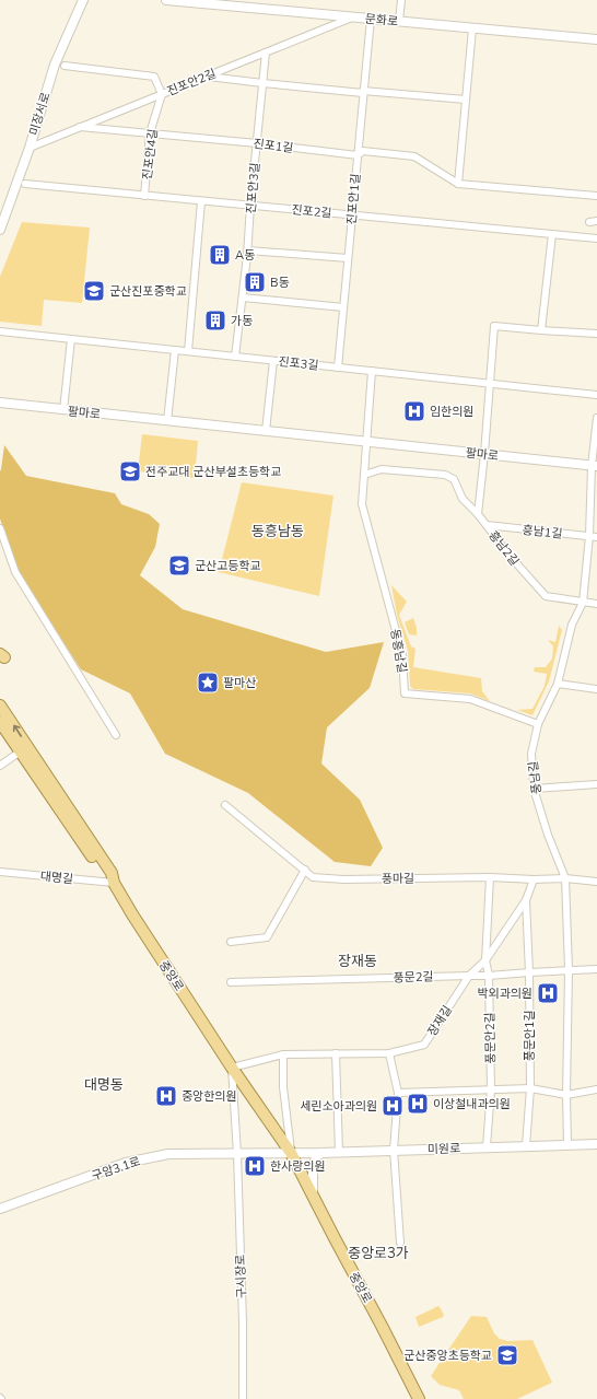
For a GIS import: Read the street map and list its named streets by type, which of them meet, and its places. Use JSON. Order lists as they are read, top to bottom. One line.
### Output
{"streets":{"main road":["중앙로"],"street":["문화로","진포안2길","미장서로","진포1길","진포안4길","진포안3길","진포안1길","진포2길","진포3길","팔마로","흥남1길","흥남2길","동흥남길","풍남길","대명길","풍마길","풍문2길","장재길","풍문안1길","풍문안2길","미원로","구암3.1로","구시장로"]},"crossings":[["문화로","진포안2길"],["문화로","진포안1길"],["진포안2길","미장서로"],["진포안2길","진포1길"],["진포안2길","진포안4길"],["진포안2길","진포안3길"],["진포1길","진포안4길"],["진포1길","진포안3길"],["진포1길","진포안1길"],["진포안4길","진포2길"],["진포안3길","진포2길"],["진포안3길","진포3길"],["진포안1길","진포2길"],["진포안1길","진포3길"],["팔마로","동흥남길"],["팔마로","풍남길"],["흥남1길","흥남2길"],["흥남1길","풍남길"],["흥남2길","동흥남길"],["흥남2길","풍남길"],["동흥남길","풍남길"],["풍남길","풍마길"],["풍남길","풍문2길"],["풍남길","미원로"],["대명길","중앙로"],["풍마길","장재길"],["풍마길","풍문안2길"],["중앙로","장재길"],["중앙로","미원로"],["중앙로","구암3.1로"],["중앙로","구시장로"],["풍문2길","장재길"],["풍문2길","풍문안1길"],["풍문2길","풍문안2길"],["장재길","풍문안1길"],["장재길","풍문안2길"],["풍문안1길","미원로"],["풍문안2길","미원로"],["미원로","구암3.1로"],["구암3.1로","구시장로"]],"districts":["동흥남동","장재동","대명동","중앙로3가"],"places":{"building":["A동","B동","가동"],"school or university":["군산진포중학교","전주교대 군산부설초등학교","군산고등학교","군산중앙초등학교"],"hospital":["임한의원","박외과의원","중앙한의원","이상철내과의원","세린소아과의원","한사랑의원"],"place":["팔마산"]}}
